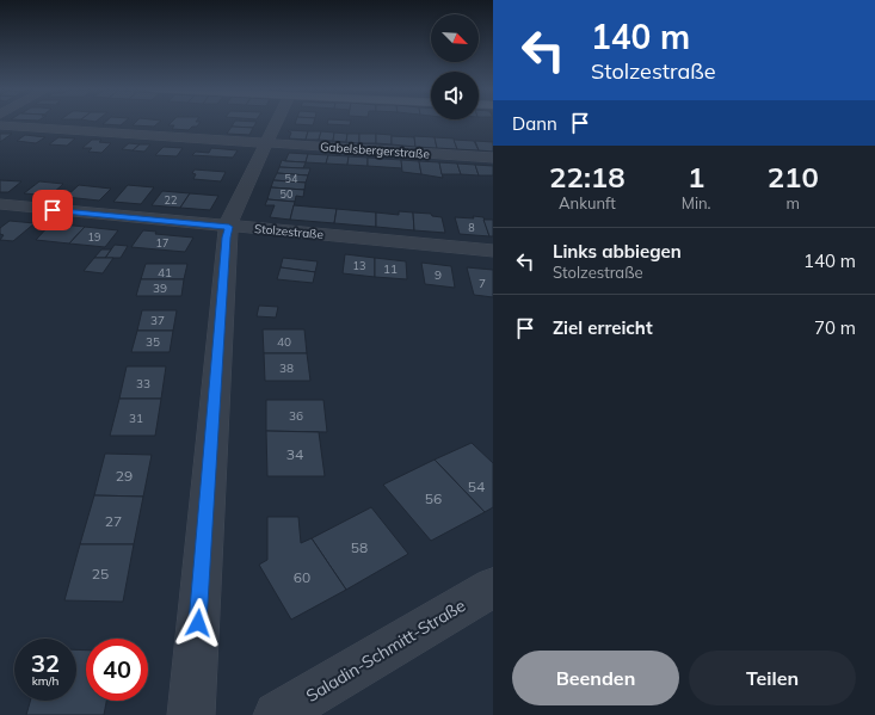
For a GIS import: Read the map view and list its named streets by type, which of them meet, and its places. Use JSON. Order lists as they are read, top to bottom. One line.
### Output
{"streets":{"street":["Gabelsbergerstraße","Stolzestraße","Saladin-Schmitt-Straße"]},"house_numbers":["54","50","22","8","19","17","13","11","41","9","7","39","37","35","40","38","33","36","31","34","29","54","56","27","58","25","60"],"north":"bottom right","page":{"turn":["140 m","Stolzestraße"],"then":"Dann","eta":["22:18","Ankunft","1","Min.","210","m"],"list":[{"name":"Links abbiegen","note":"Stolzestraße","value":"140 m"},{"name":"Ziel erreicht","value":"70 m"}],"speed":"32 km/h","limit":"40","buttons":["Beenden","Teilen"]}}
